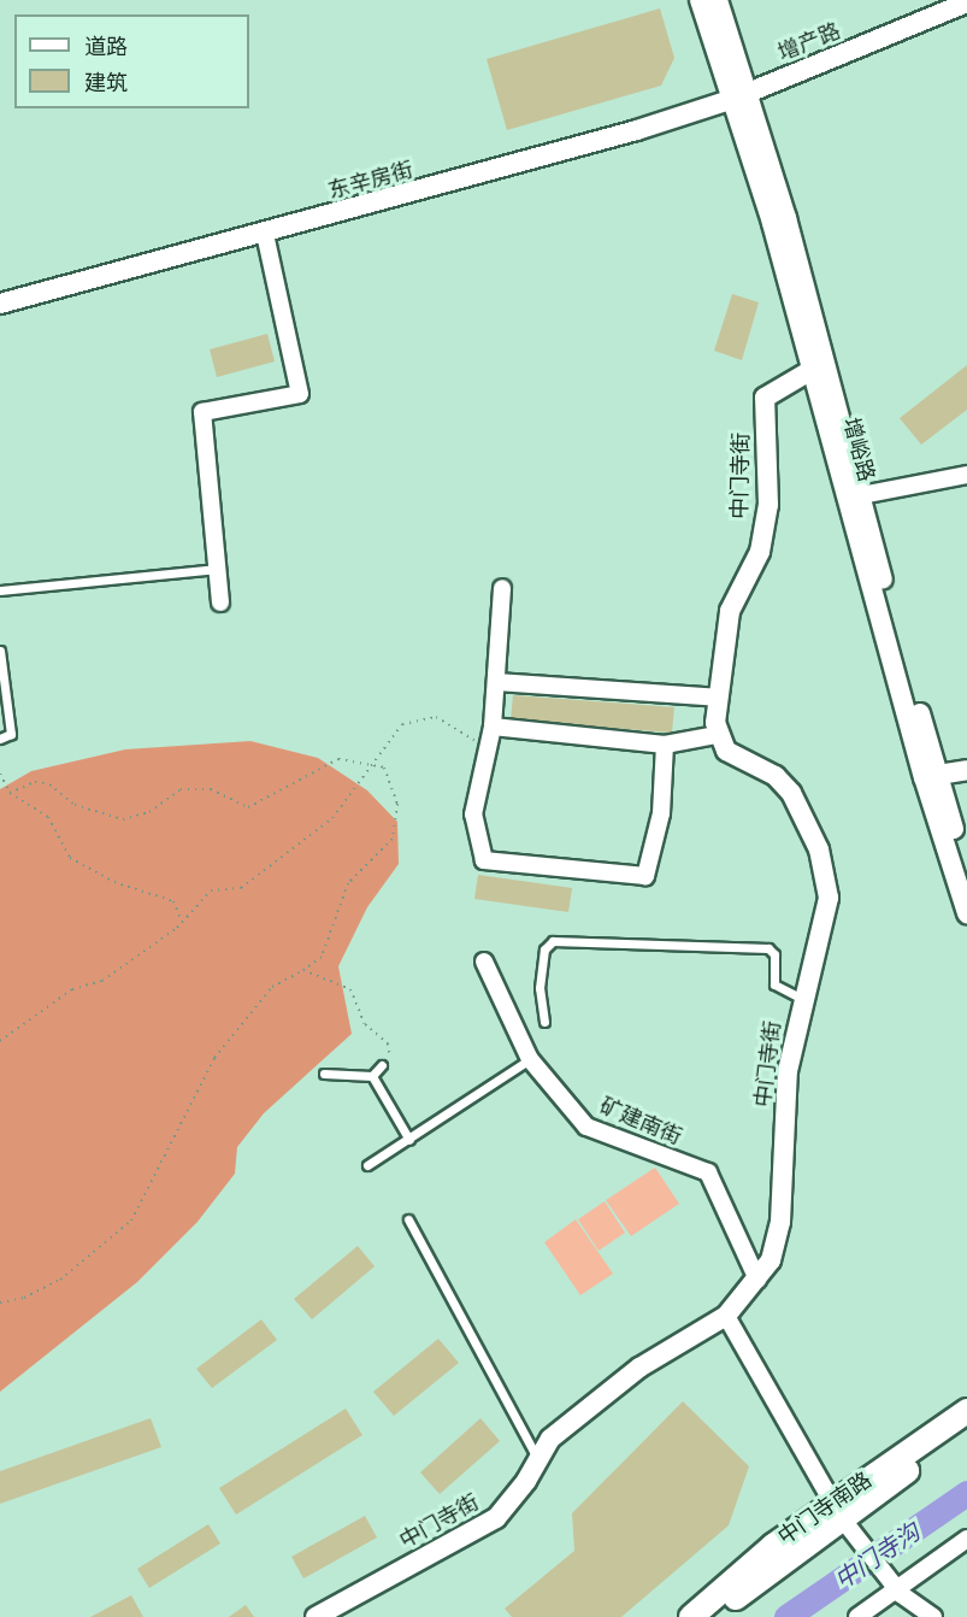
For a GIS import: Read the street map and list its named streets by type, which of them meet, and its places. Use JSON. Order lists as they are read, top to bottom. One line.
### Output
{"streets":{"main road":["中门寺南路"],"street":["增产路","东辛房街","增峪路","中门寺街","矿建南街"]},"crossings":[["增产路","东辛房街"],["增产路","增峪路"],["东辛房街","增峪路"],["增峪路","中门寺街"],["中门寺街","矿建南街"]],"water":["中门寺沟"],"legend":["道路","建筑"]}
